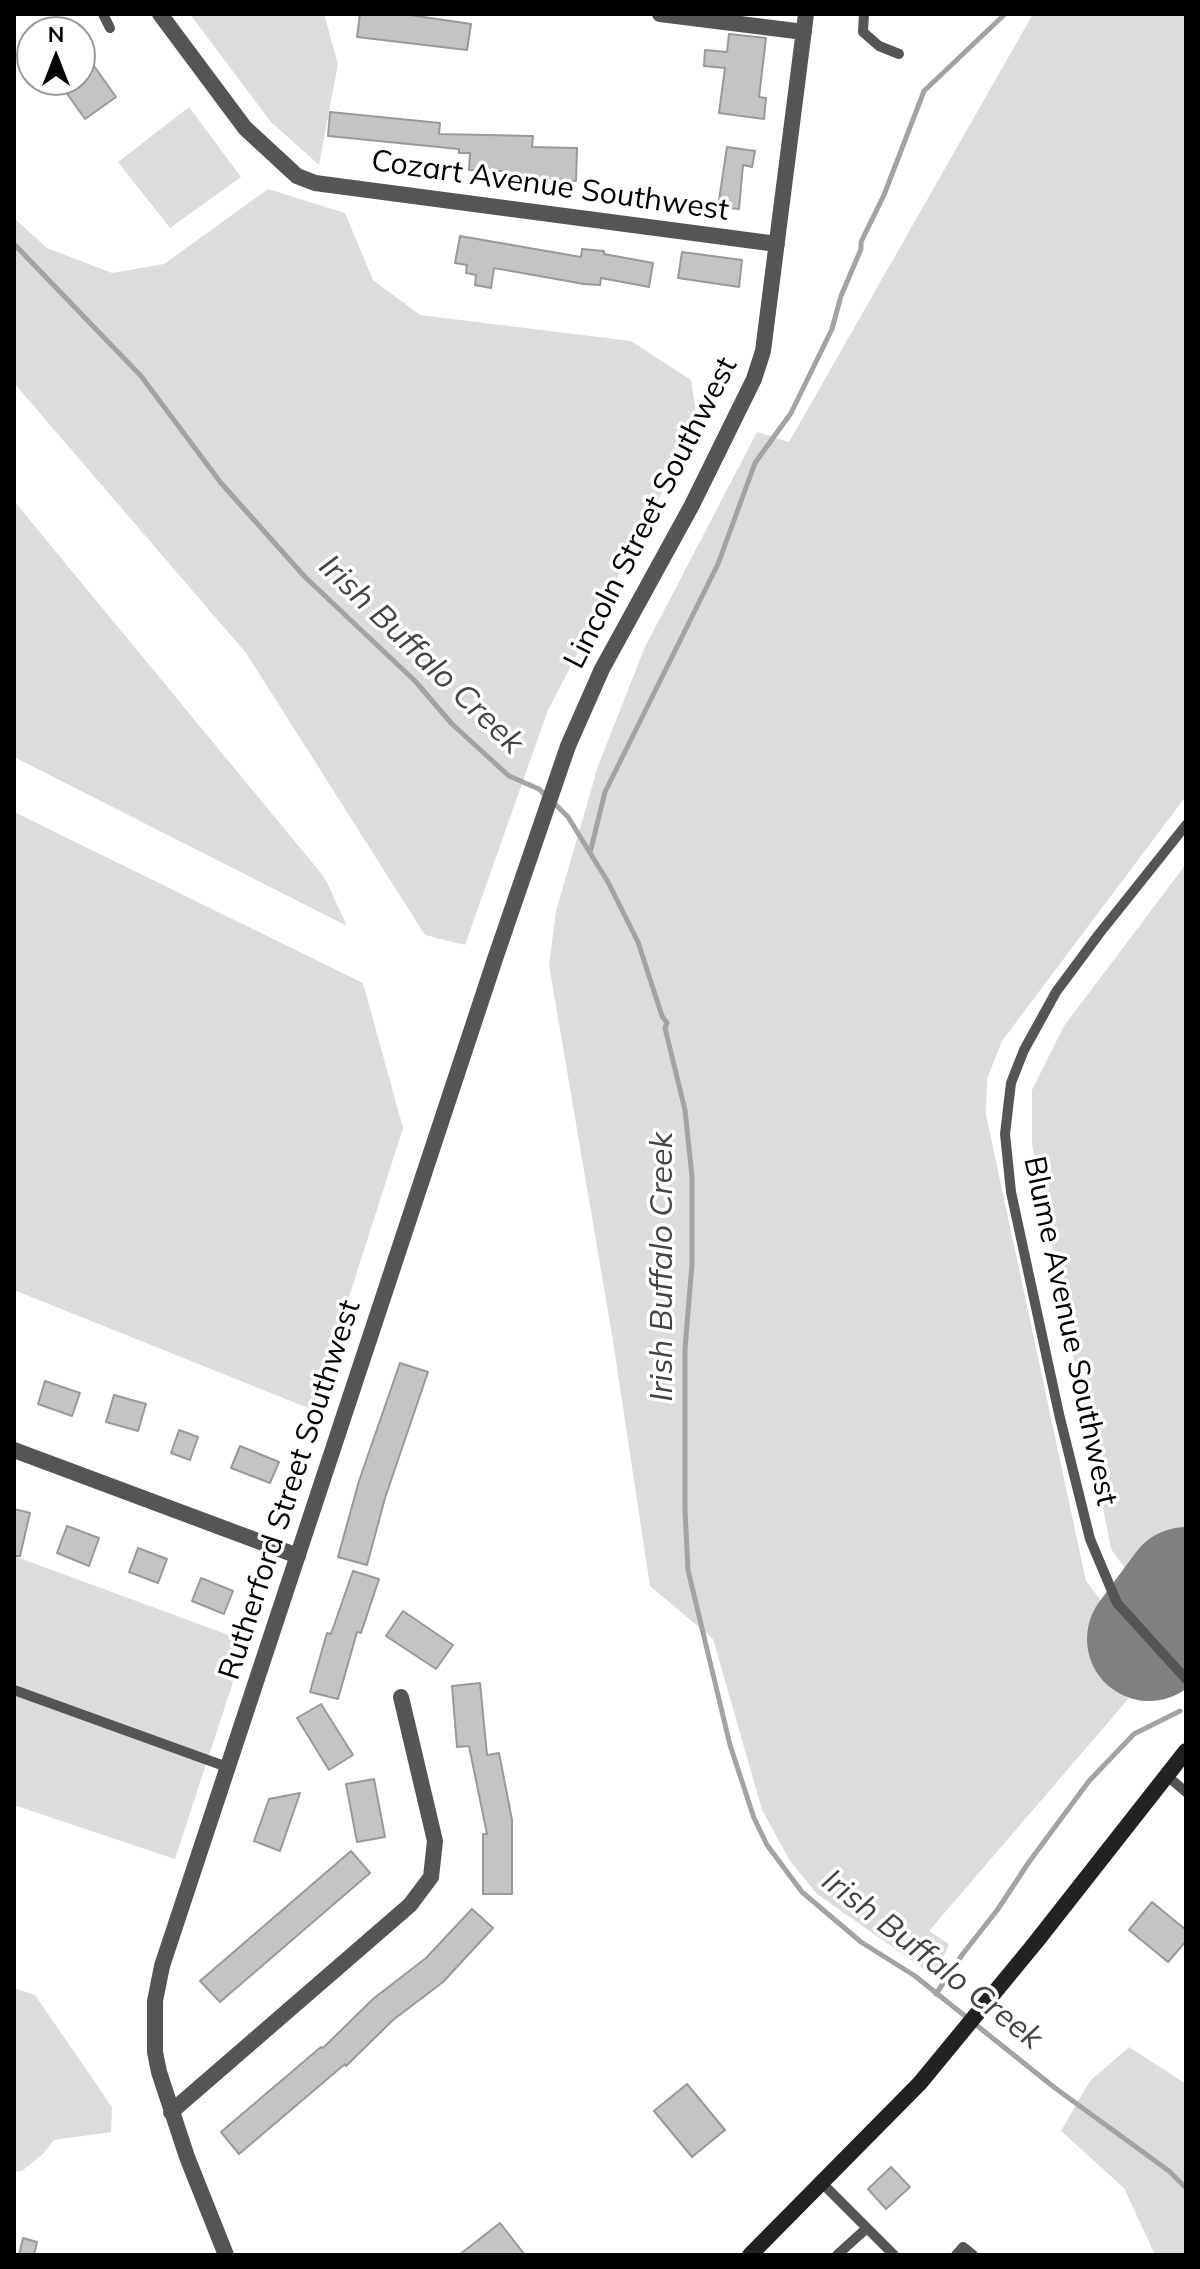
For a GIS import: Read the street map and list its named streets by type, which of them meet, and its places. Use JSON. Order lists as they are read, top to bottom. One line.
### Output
{"streets":{"street":["Cozart Avenue Southwest","Lincoln Street Southwest","Rutherford Street Southwest"],"lane":["Blume Avenue Southwest"]},"crossings":[["Cozart Avenue Southwest","Lincoln Street Southwest"],["Lincoln Street Southwest","Rutherford Street Southwest"]],"water":["Irish Buffalo Creek"],"north":"top"}
